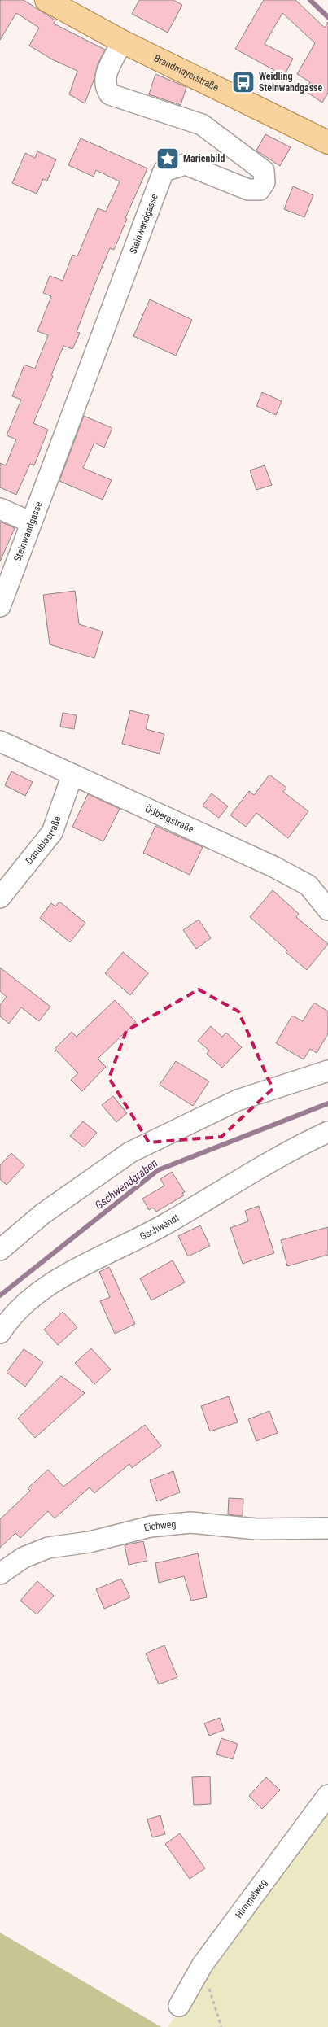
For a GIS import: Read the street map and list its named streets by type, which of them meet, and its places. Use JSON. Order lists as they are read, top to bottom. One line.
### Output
{"streets":{"main road":["Brandmayerstraße"],"street":["Steinwandgasse","Ödbergstraße","Danubiastraße","Gschwendt","Eichweg","Himmelweg"]},"crossings":[["Brandmayerstraße","Steinwandgasse"],["Ödbergstraße","Danubiastraße"]],"water":["Gschwendgraben"],"places":{"bus stop":["Weidling Steinwandgasse"],"place":["Marienbild"]}}
